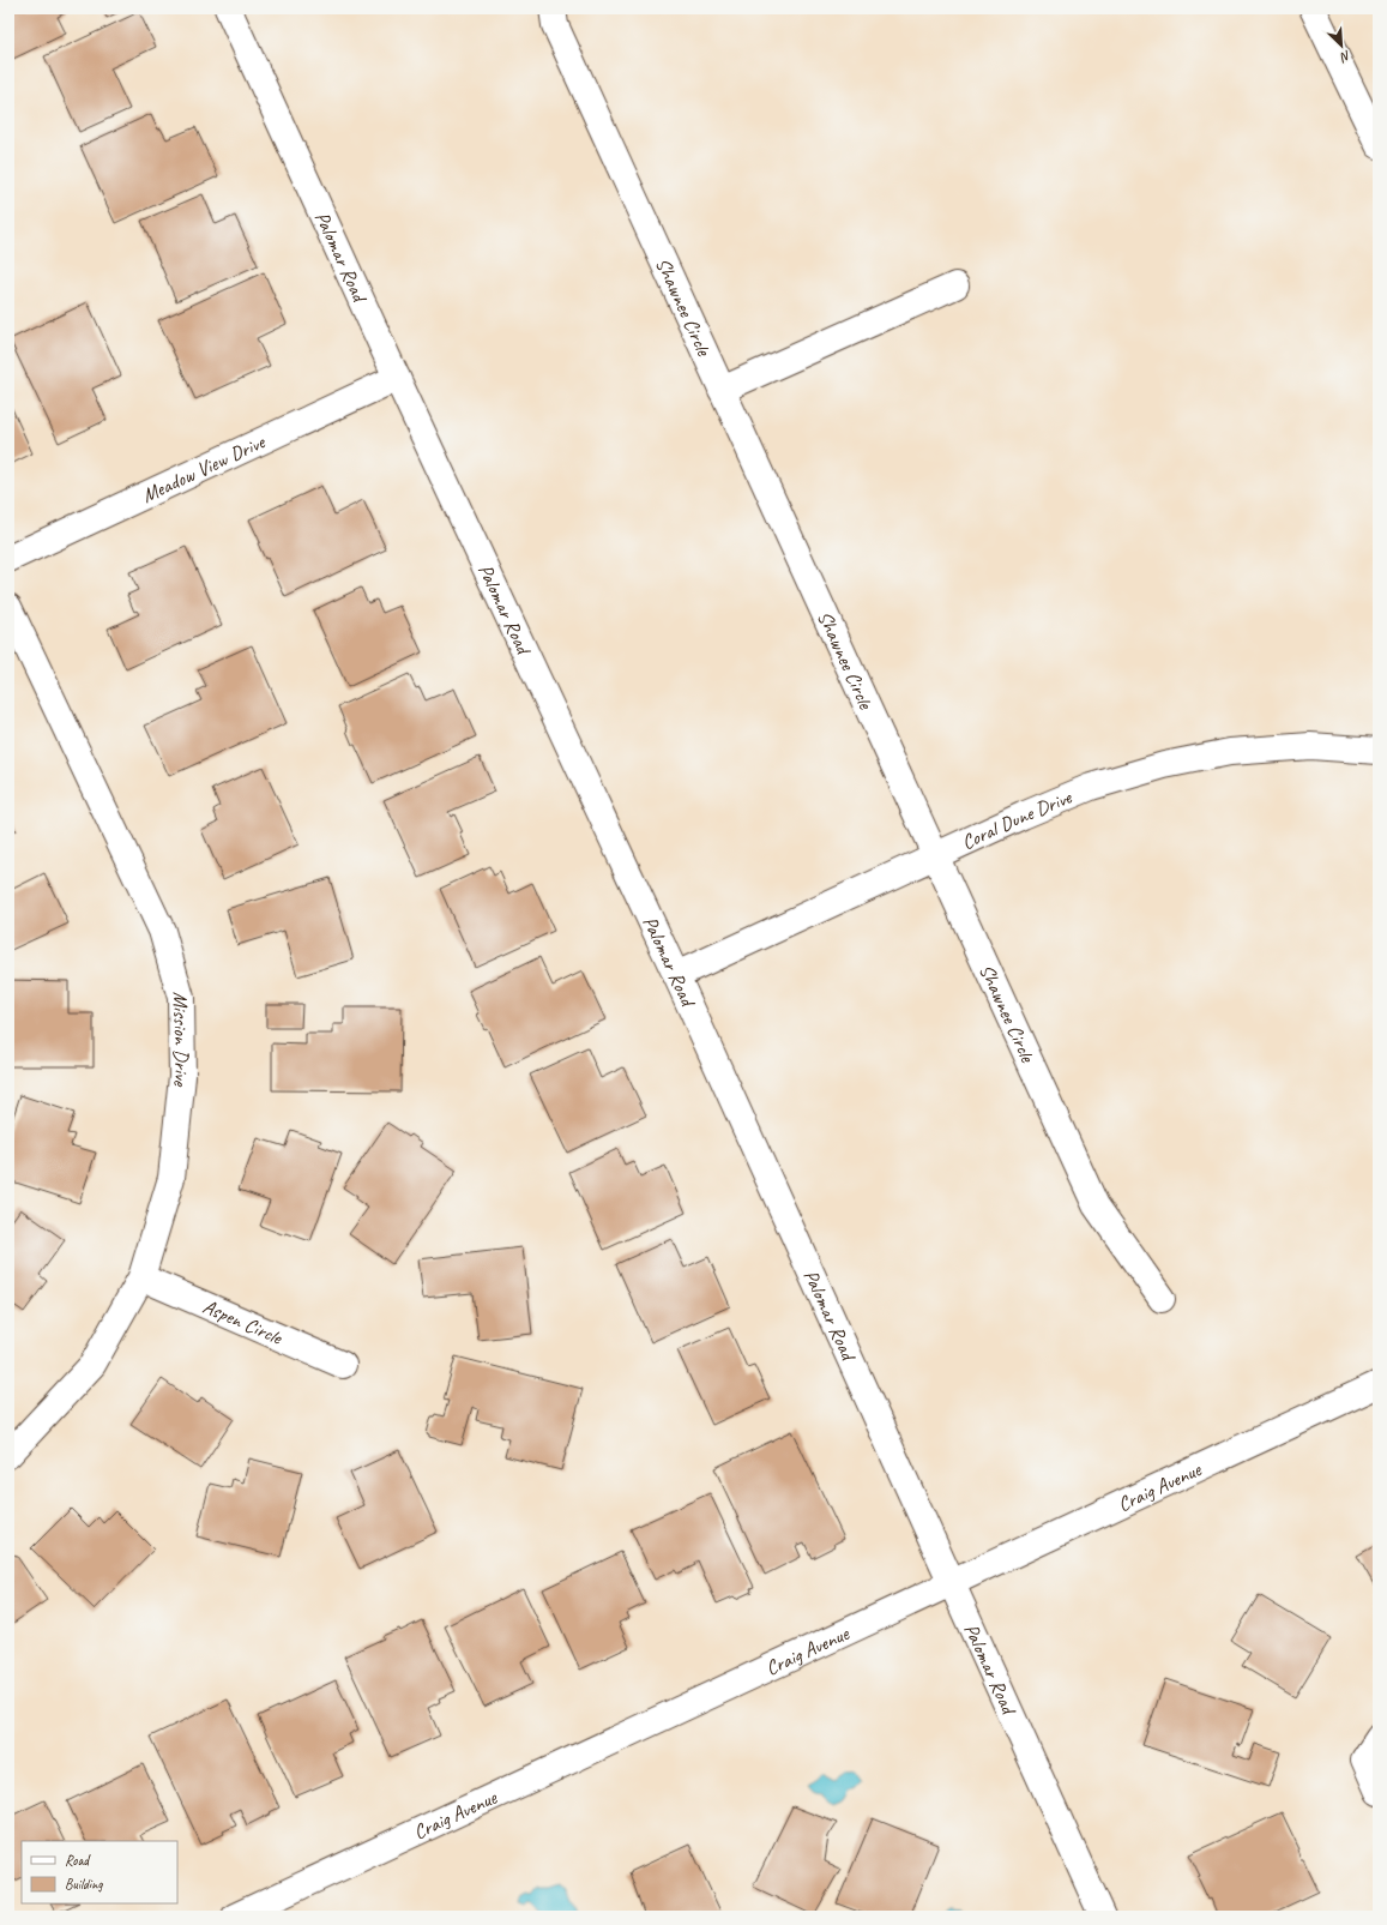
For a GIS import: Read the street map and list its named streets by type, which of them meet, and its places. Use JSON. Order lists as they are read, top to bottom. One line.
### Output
{"streets":{"street":["Palomar Road","Shawnee Circle","Meadow View Drive","Coral Dune Drive","Mission Drive","Aspen Circle","Craig Avenue"]},"crossings":[["Palomar Road","Meadow View Drive"],["Palomar Road","Coral Dune Drive"],["Palomar Road","Craig Avenue"],["Shawnee Circle","Coral Dune Drive"],["Mission Drive","Aspen Circle"]],"legend":["Road","Building"],"north":"bottom right"}
